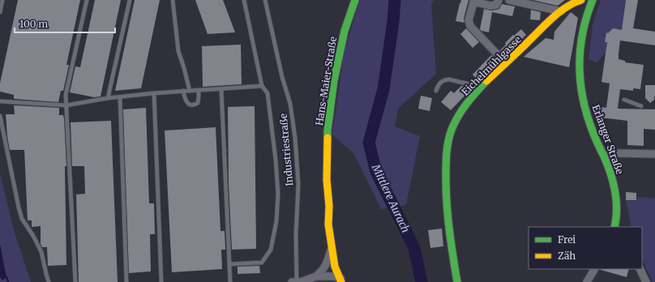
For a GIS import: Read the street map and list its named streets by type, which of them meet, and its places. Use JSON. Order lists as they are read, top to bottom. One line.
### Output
{"streets":{"street":["Eichelmühlgasse","Hans-Maier-Straße","Erlanger Straße"],"lane":["Industriestraße"]},"water":["Mittlere Aurach"],"legend":["Frei","Zäh"],"scale_bar":"100 m"}
